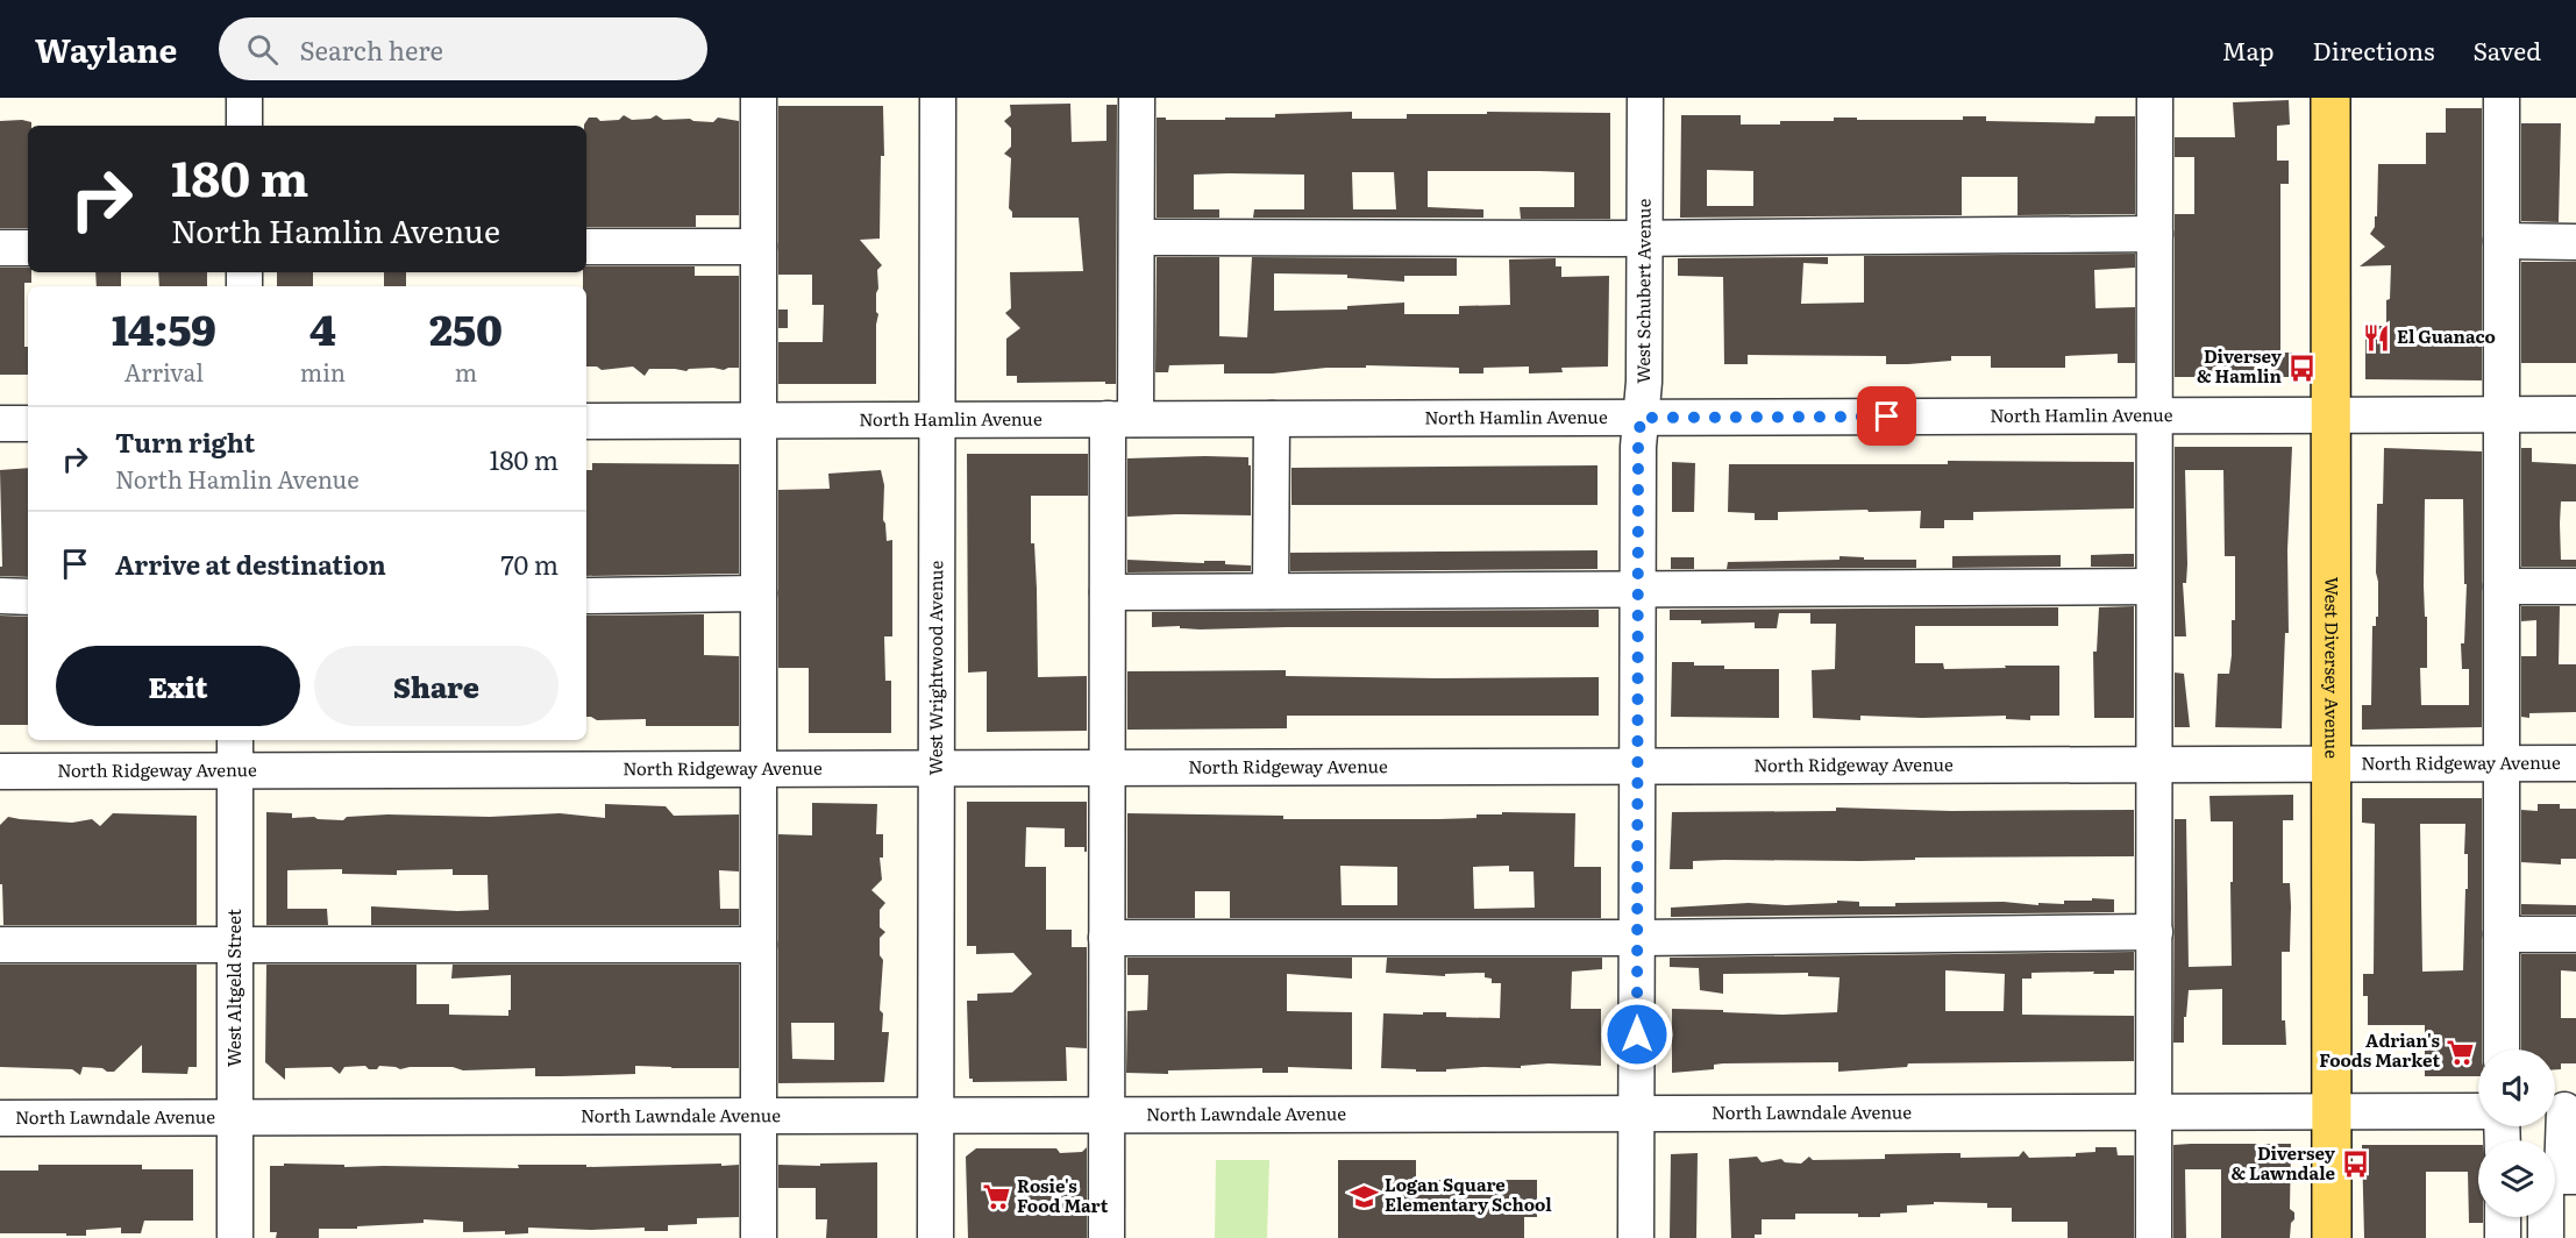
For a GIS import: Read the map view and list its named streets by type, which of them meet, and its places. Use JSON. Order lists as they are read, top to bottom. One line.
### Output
{"streets":{"main road":["West Diversey Avenue"],"street":["West Schubert Avenue","North Hamlin Avenue","West Wrightwood Avenue","North Ridgeway Avenue","West Altgeld Street","North Lawndale Avenue"]},"crossings":[["West Schubert Avenue","North Hamlin Avenue"],["West Schubert Avenue","North Ridgeway Avenue"],["West Schubert Avenue","North Lawndale Avenue"],["North Hamlin Avenue","West Wrightwood Avenue"],["North Hamlin Avenue","West Diversey Avenue"],["West Wrightwood Avenue","North Ridgeway Avenue"],["West Wrightwood Avenue","North Lawndale Avenue"],["West Diversey Avenue","North Ridgeway Avenue"],["West Diversey Avenue","North Lawndale Avenue"],["North Ridgeway Avenue","West Altgeld Street"],["West Altgeld Street","North Lawndale Avenue"]],"places":{"restaurant":["El Guanaco"],"bus stop":["Diversey & Hamlin","Diversey & Lawndale"],"supermarket":["Adrian's Foods Market","Rosie's Food Mart"],"school or university":["Logan Square Elementary School"]},"page":{"header":"Waylane","search":"Search here","nav":["Map","Directions","Saved"],"turn":["180 m","North Hamlin Avenue"],"eta":["14:59","Arrival","4","min","250","m"],"list":[{"name":"Turn right","note":"North Hamlin Avenue","value":"180 m"},{"name":"Arrive at destination","value":"70 m"}],"buttons":["Exit","Share"]}}
